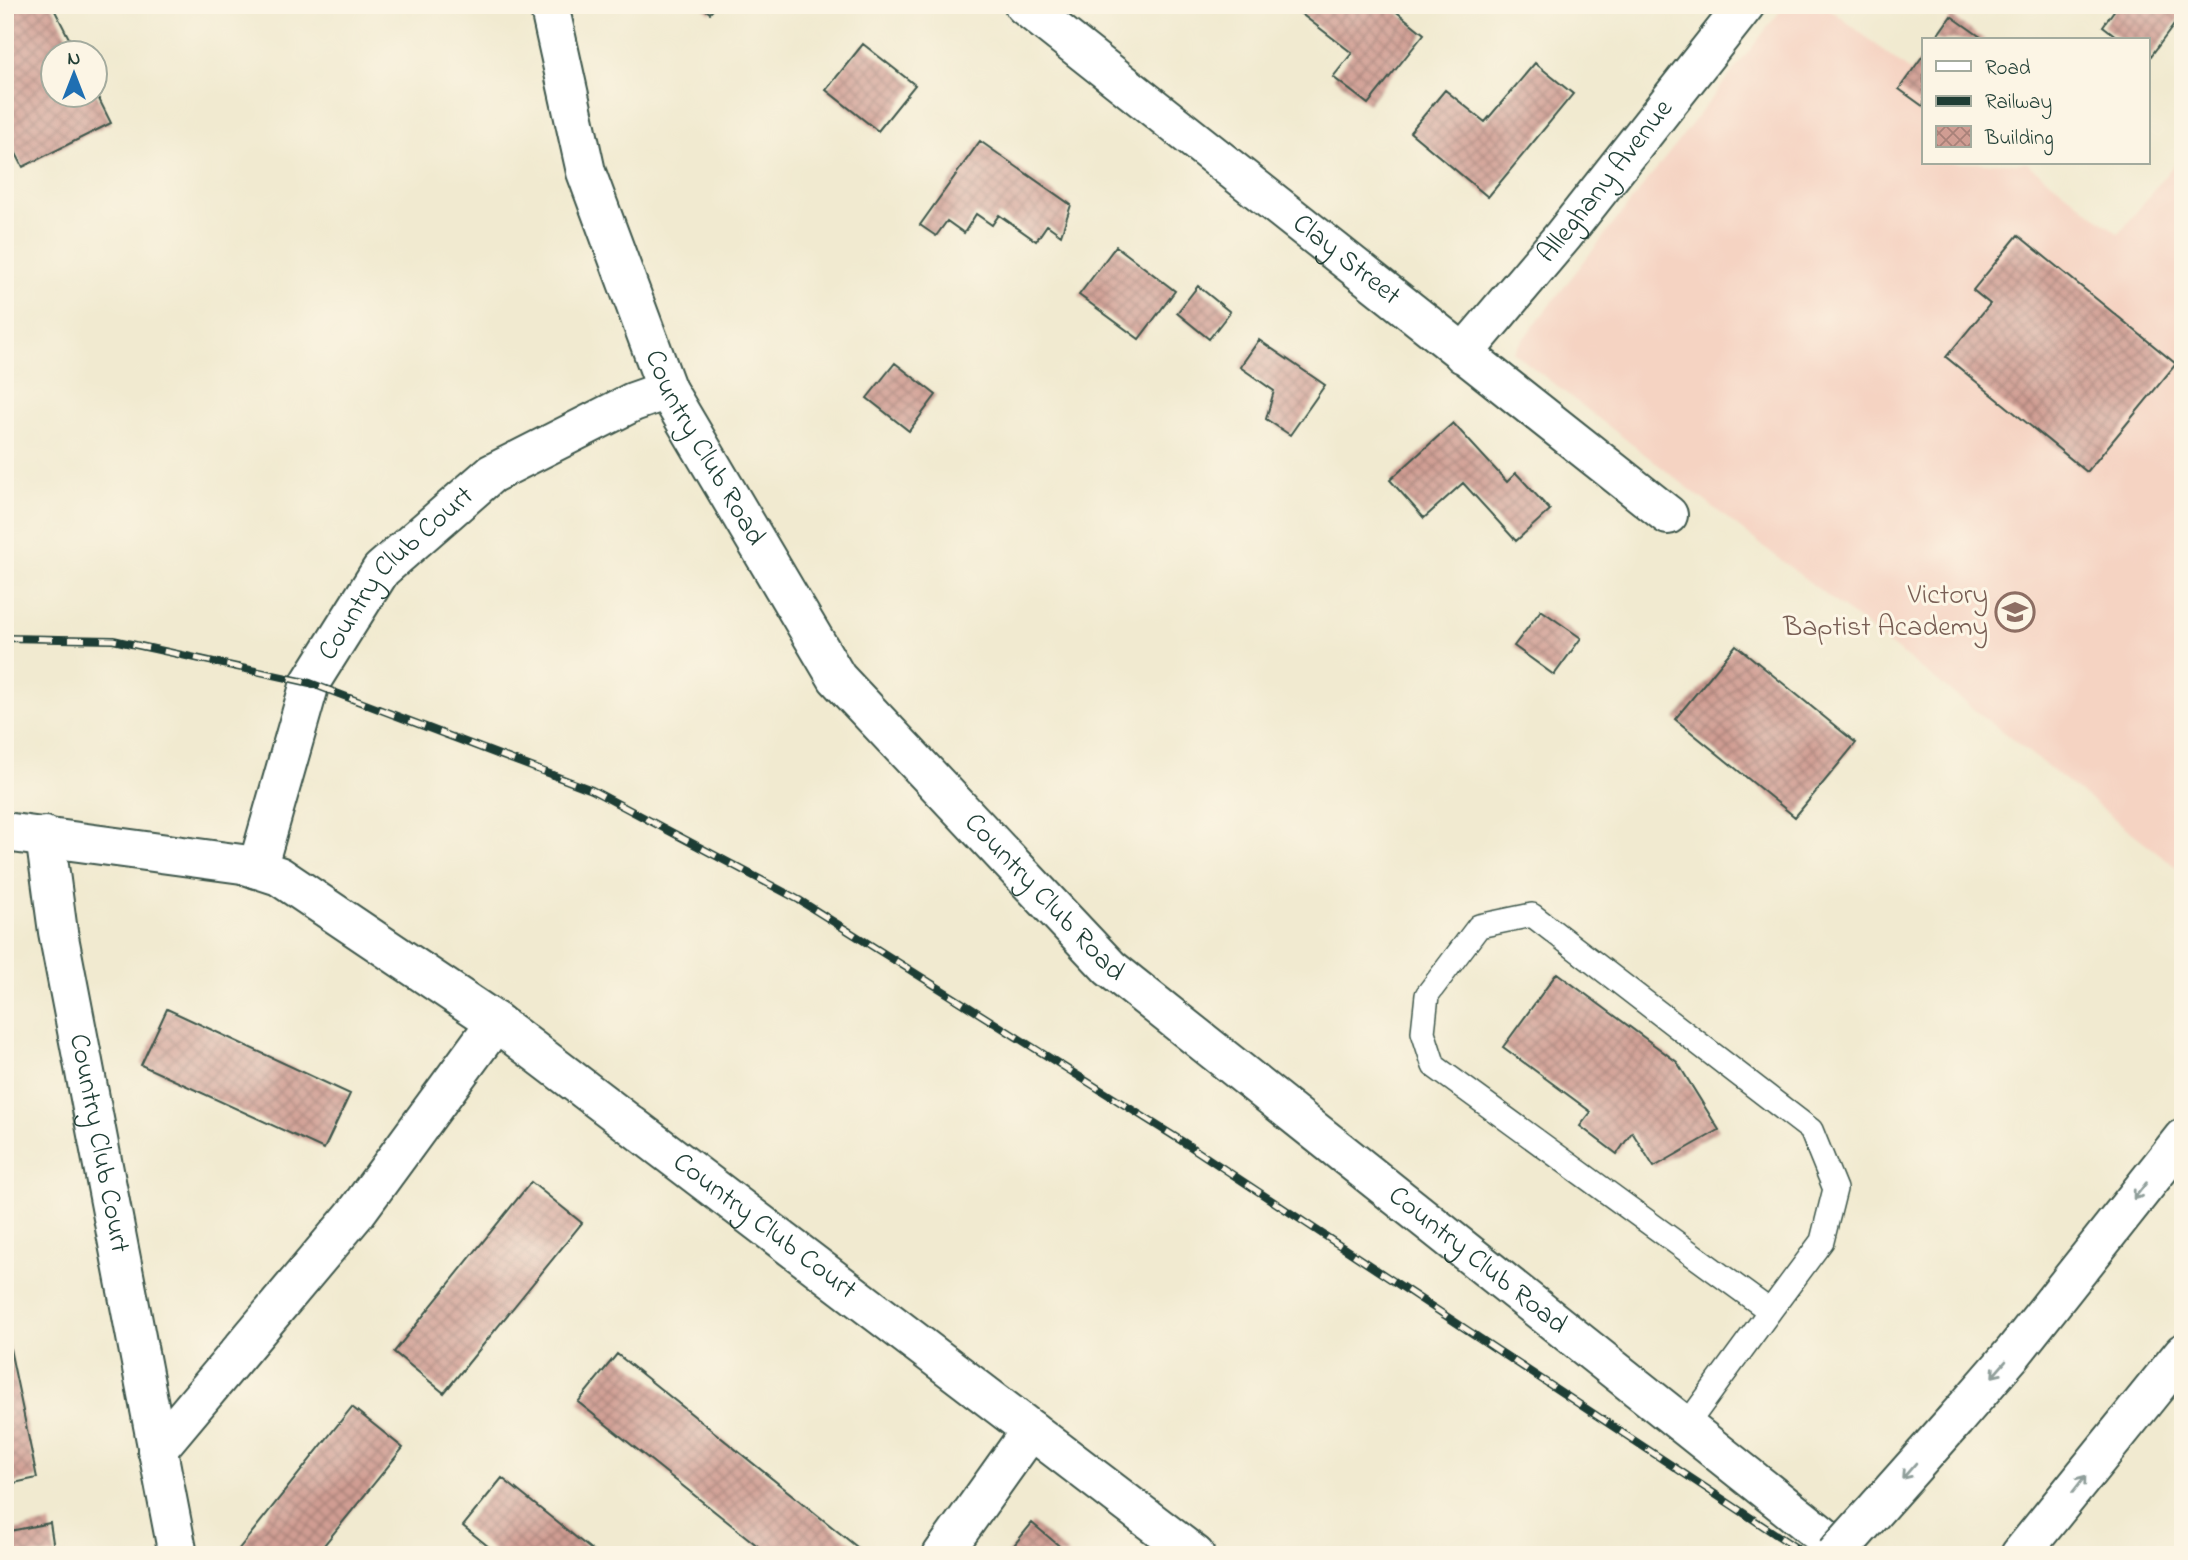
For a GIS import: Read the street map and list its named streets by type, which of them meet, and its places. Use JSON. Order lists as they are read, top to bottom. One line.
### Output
{"streets":{"main road":["Alleghany Avenue","Clay Street","Country Club Road","Country Club Court"]},"crossings":[["Alleghany Avenue","Clay Street"],["Country Club Road","Country Club Court"]],"places":{"school or university":["Victory Baptist Academy"]},"legend":["Road","Railway","Building"],"north":"top"}
